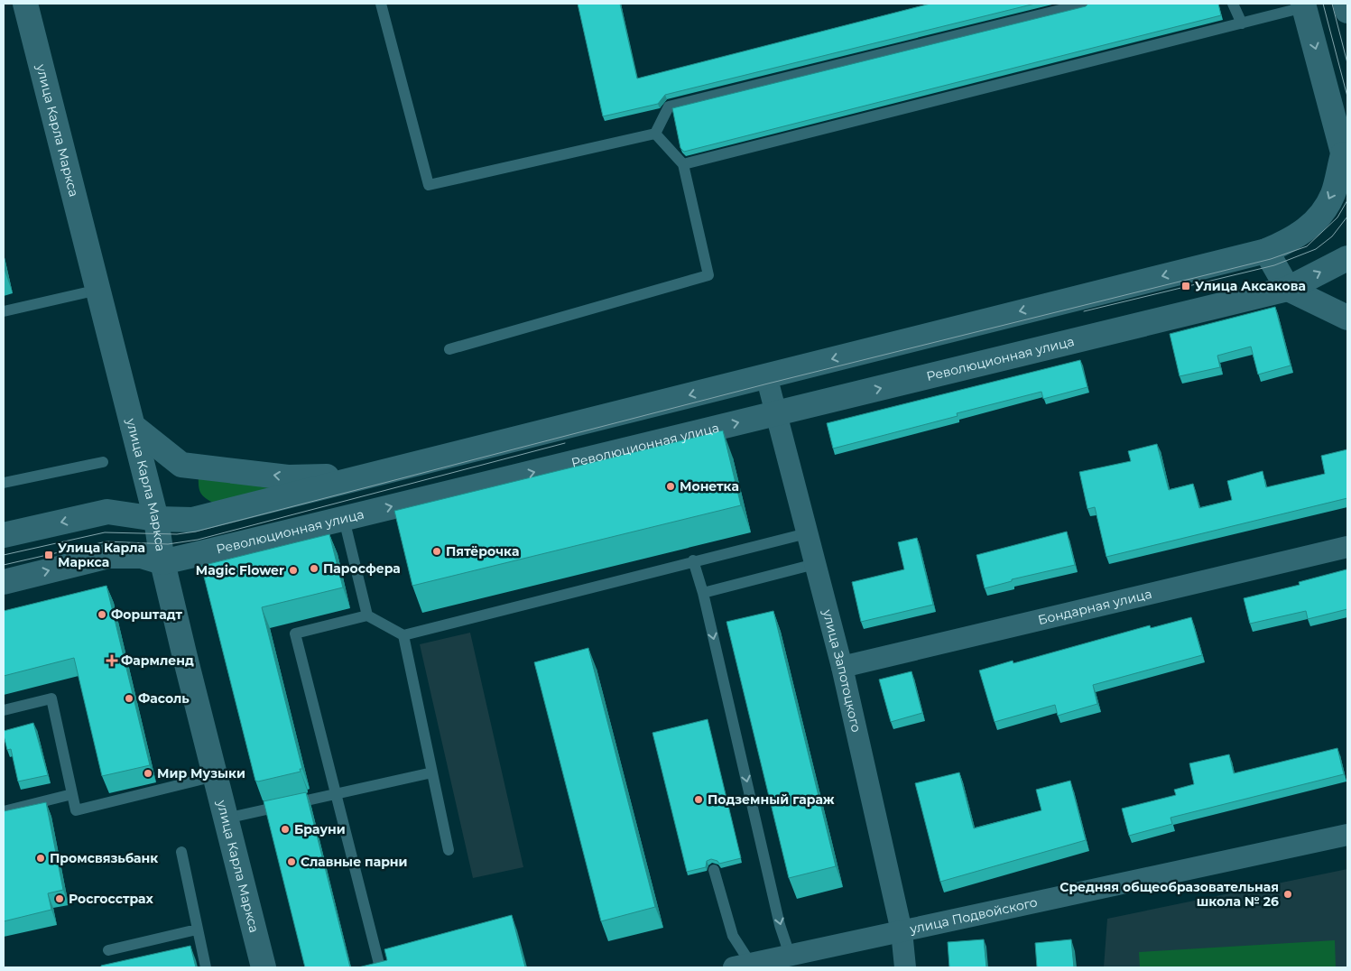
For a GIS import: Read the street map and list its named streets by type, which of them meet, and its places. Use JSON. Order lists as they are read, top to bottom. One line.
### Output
{"streets":{"street":["улица Карла Маркса","Революционная улица","Бондарная улица","улица Запотоцкого","улица Подвойского"]},"crossings":[["улица Карла Маркса","Революционная улица"],["Революционная улица","улица Запотоцкого"],["Бондарная улица","улица Запотоцкого"],["улица Запотоцкого","улица Подвойского"]],"places":{"transit":["Улица Аксакова","Улица Карла Маркса"],"other":["Монетка","Пятёрочка","Паросфера","Magic Flower","Форштадт","Фасоль","Мир Музыки","Подземный гараж","Брауни","Промсвязьбанк","Славные парни","Средняя общеобразовательная школа № 26","Росгосстрах"],"health":["Фармленд"]}}
